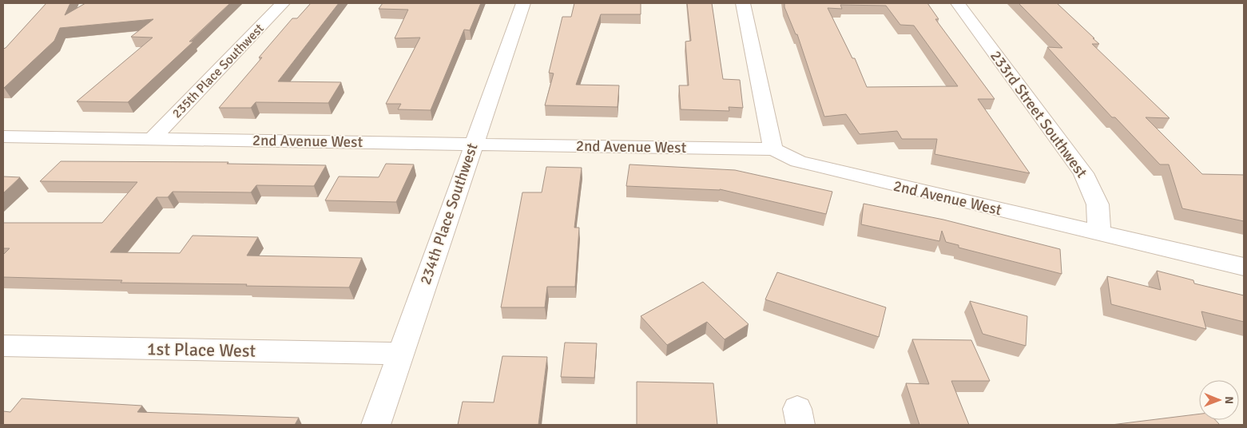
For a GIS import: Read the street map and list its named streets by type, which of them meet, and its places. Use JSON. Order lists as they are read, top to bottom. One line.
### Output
{"streets":{"street":["235th Place Southwest","233rd Street Southwest","2nd Avenue West","234th Place Southwest","1st Place West"]},"crossings":[["235th Place Southwest","2nd Avenue West"],["233rd Street Southwest","2nd Avenue West"],["2nd Avenue West","234th Place Southwest"],["234th Place Southwest","1st Place West"]],"north":"right"}
